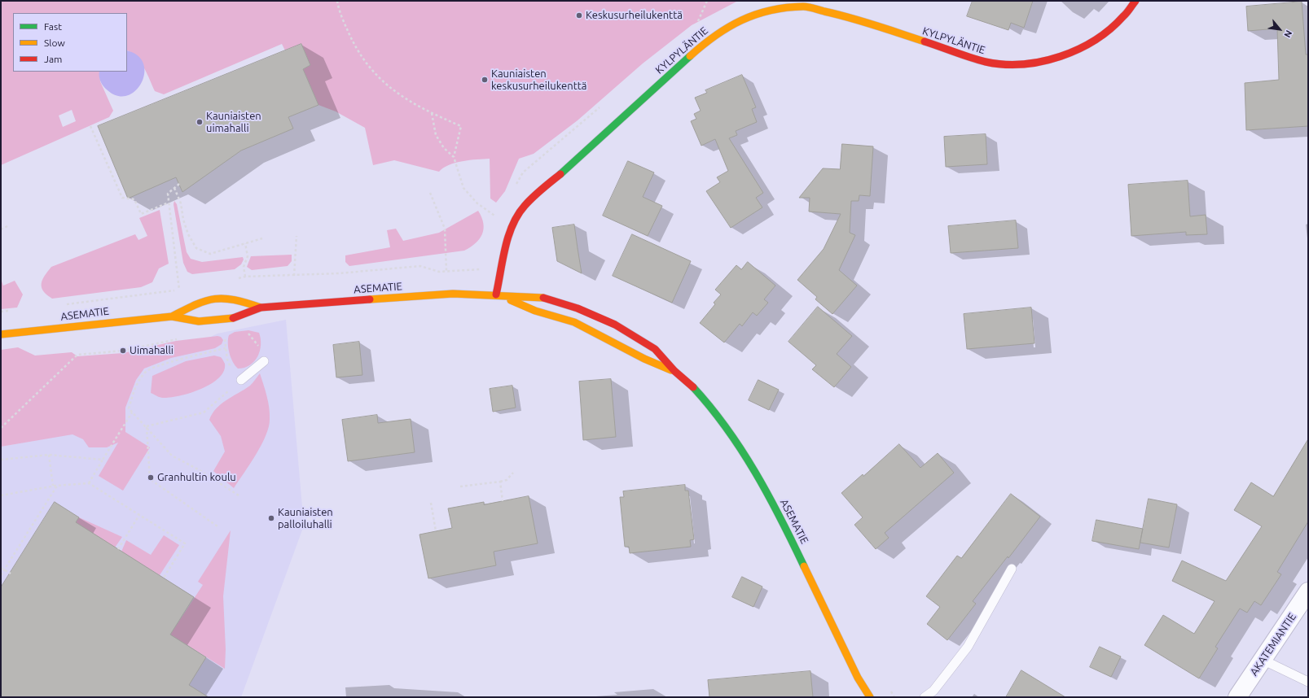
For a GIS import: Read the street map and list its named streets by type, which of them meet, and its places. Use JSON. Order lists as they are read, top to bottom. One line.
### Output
{"streets":{"street":["KYLPYLÄNTIE","ASEMATIE","AKATEMIANTIE"]},"crossings":[["KYLPYLÄNTIE","ASEMATIE"]],"places":["Keskusurheilukenttä","Kauniaisten keskusurheilukenttä","Kauniaisten uimahalli","Uimahalli","Granhultin koulu","Kauniaisten palloiluhalli"],"legend":["Fast","Slow","Jam"],"north":"bottom right"}
